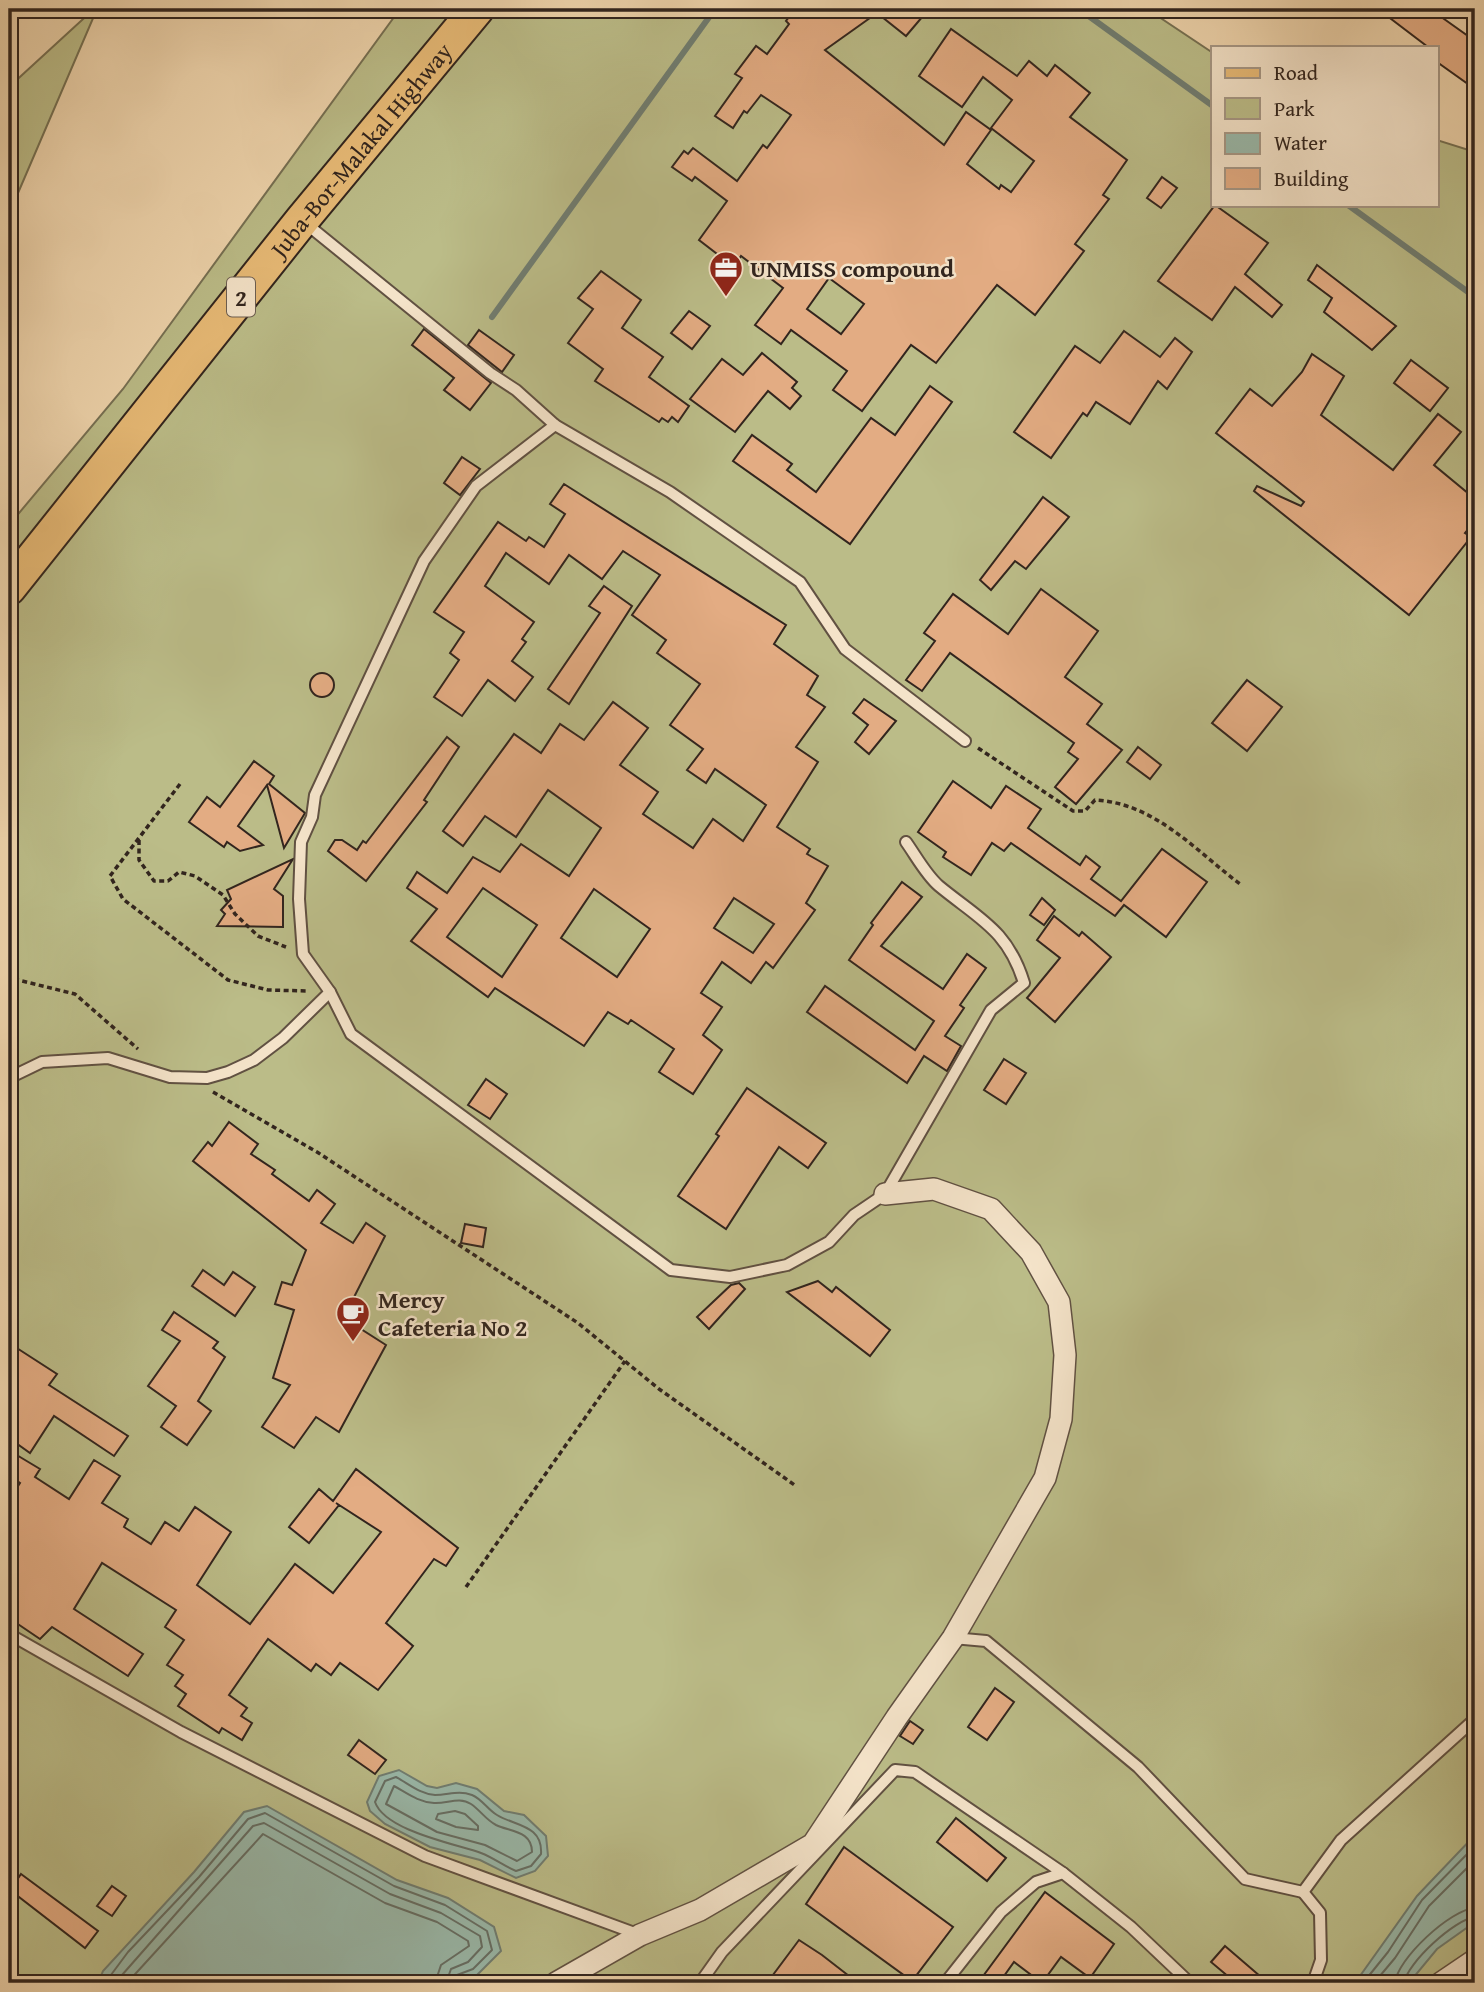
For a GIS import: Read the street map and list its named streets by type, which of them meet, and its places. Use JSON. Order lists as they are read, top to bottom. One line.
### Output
{"streets":{"main road":["Juba-Bor-Malakal Highway","2"]},"places":{"office":["UNMISS compound"],"cafe":["Mercy Cafeteria No 2"]},"legend":["Road","Park","Water","Building"]}
